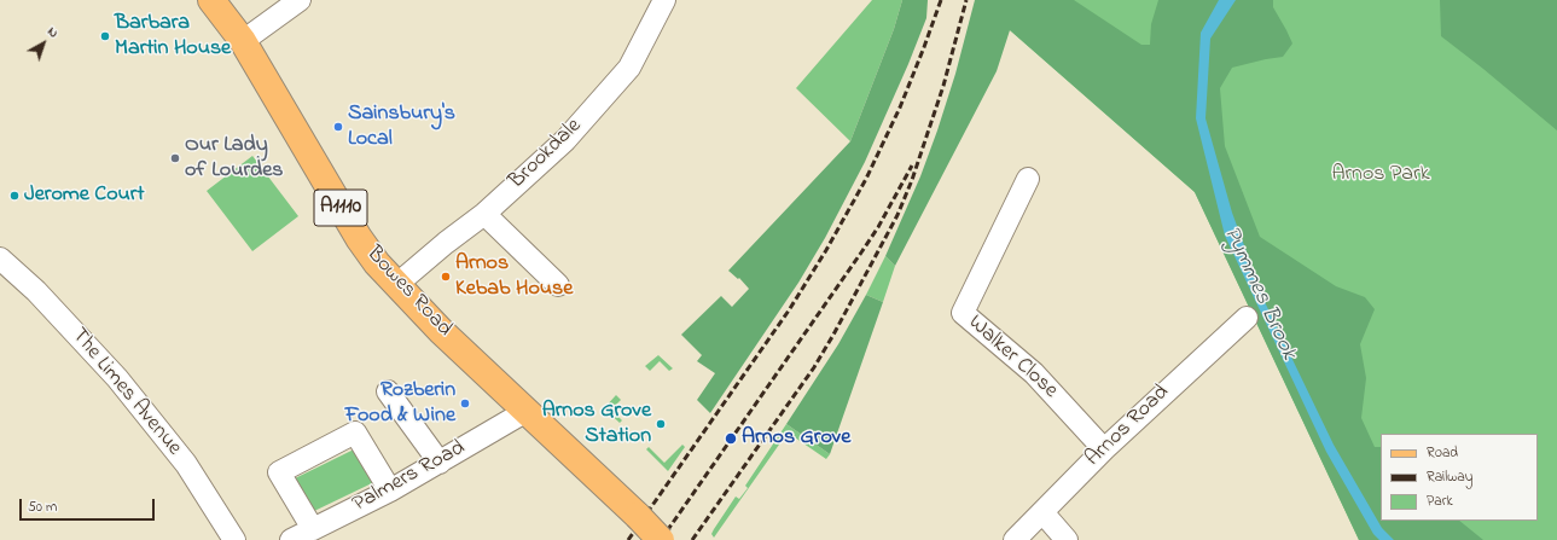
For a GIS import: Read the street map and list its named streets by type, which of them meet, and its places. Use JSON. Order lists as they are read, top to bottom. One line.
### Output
{"streets":{"main road":["A1110","Bowes Road"],"street":["Brookdale","Walker Close","The Limes Avenue","Arnos Road","Palmers Road"]},"crossings":[["Brookdale","Bowes Road"],["Bowes Road","Palmers Road"],["Walker Close","Arnos Road"]],"water":["Pymmes Brook"],"parks":["Arnos Park"],"places":["Barbara Martin House","Sainsbury's Local","Our Lady of Lourdes","Jerome Court","Arnos Kebab House","Rozberin Food & Wine","Arnos Grove Station","Arnos Grove"],"legend":["Road","Railway","Park"],"scale_bar":"50 m","north":"top right"}
